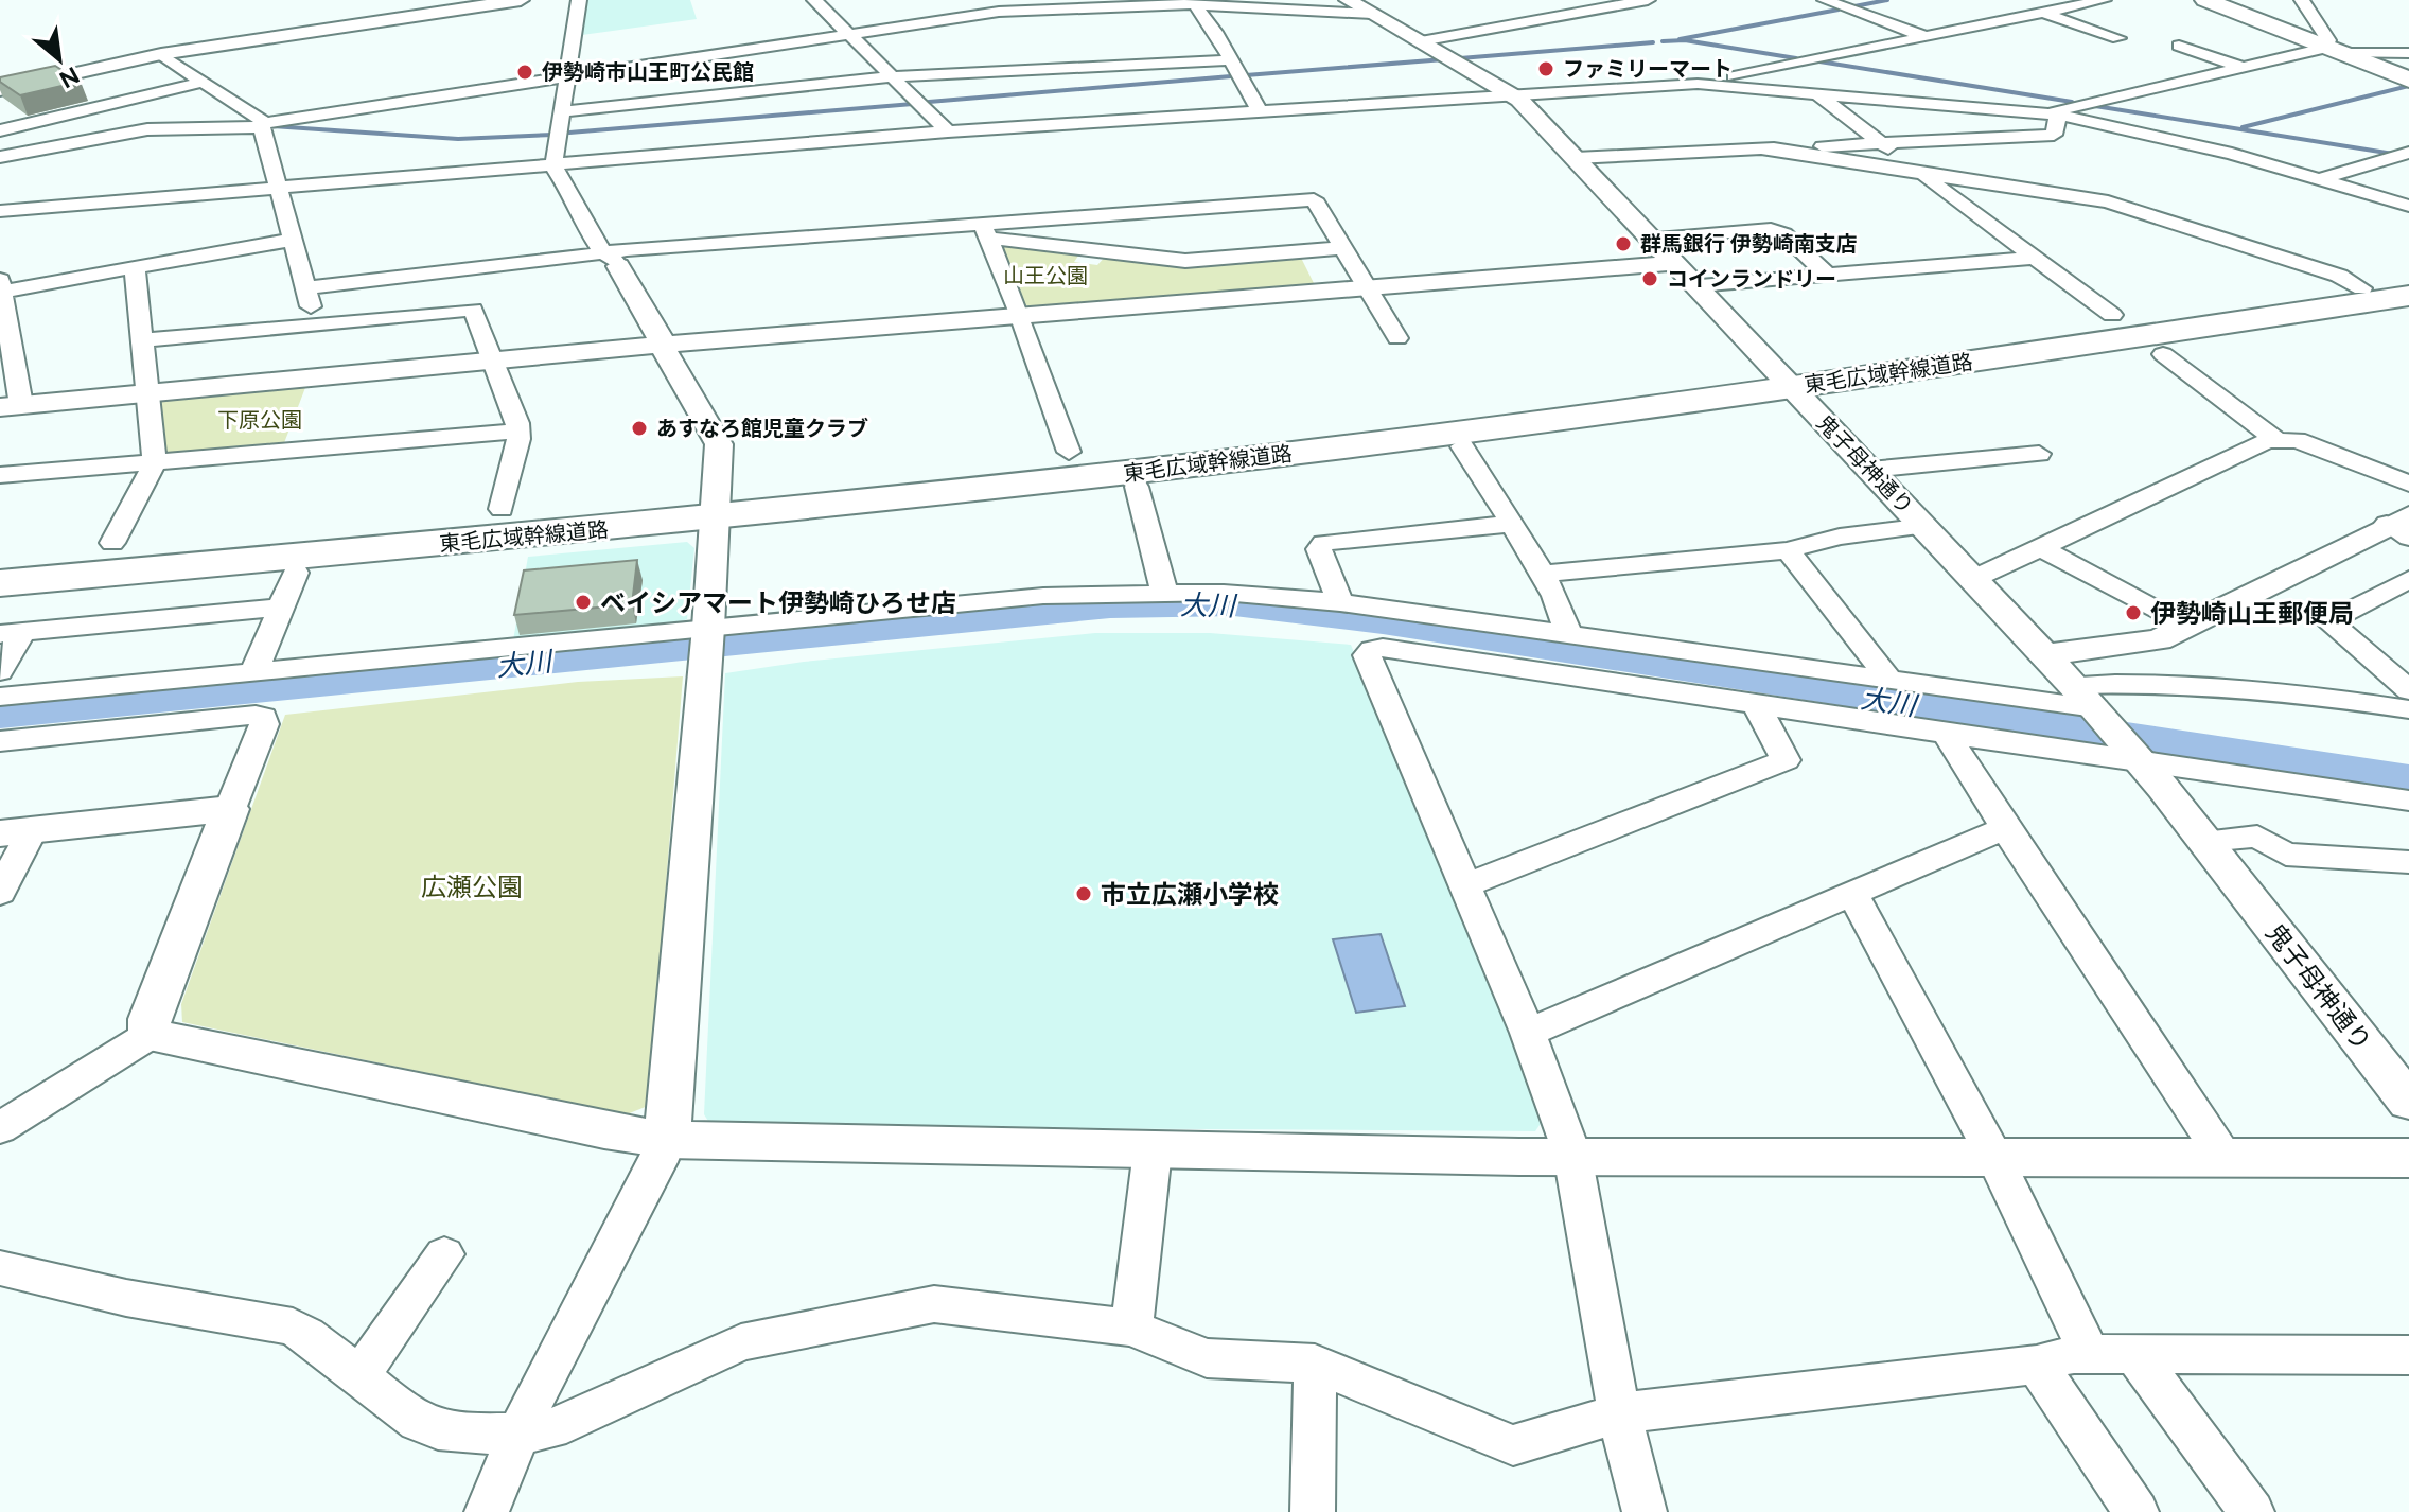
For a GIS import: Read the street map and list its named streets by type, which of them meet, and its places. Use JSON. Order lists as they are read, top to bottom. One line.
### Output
{"streets":{"highway":["東毛広域幹線道路"],"street":["鬼子母神通り"]},"crossings":[["東毛広域幹線道路","鬼子母神通り"]],"water":["大川"],"parks":["山王公園","下原公園","広瀬公園"],"places":["ファミリーマート","伊勢崎市山王町公民館","群馬銀行 伊勢崎南支店","コインランドリー","あすなろ館児童クラブ","ベイシアマート伊勢崎ひろせ店","伊勢崎山王郵便局","市立広瀬小学校"],"north":"bottom right"}
